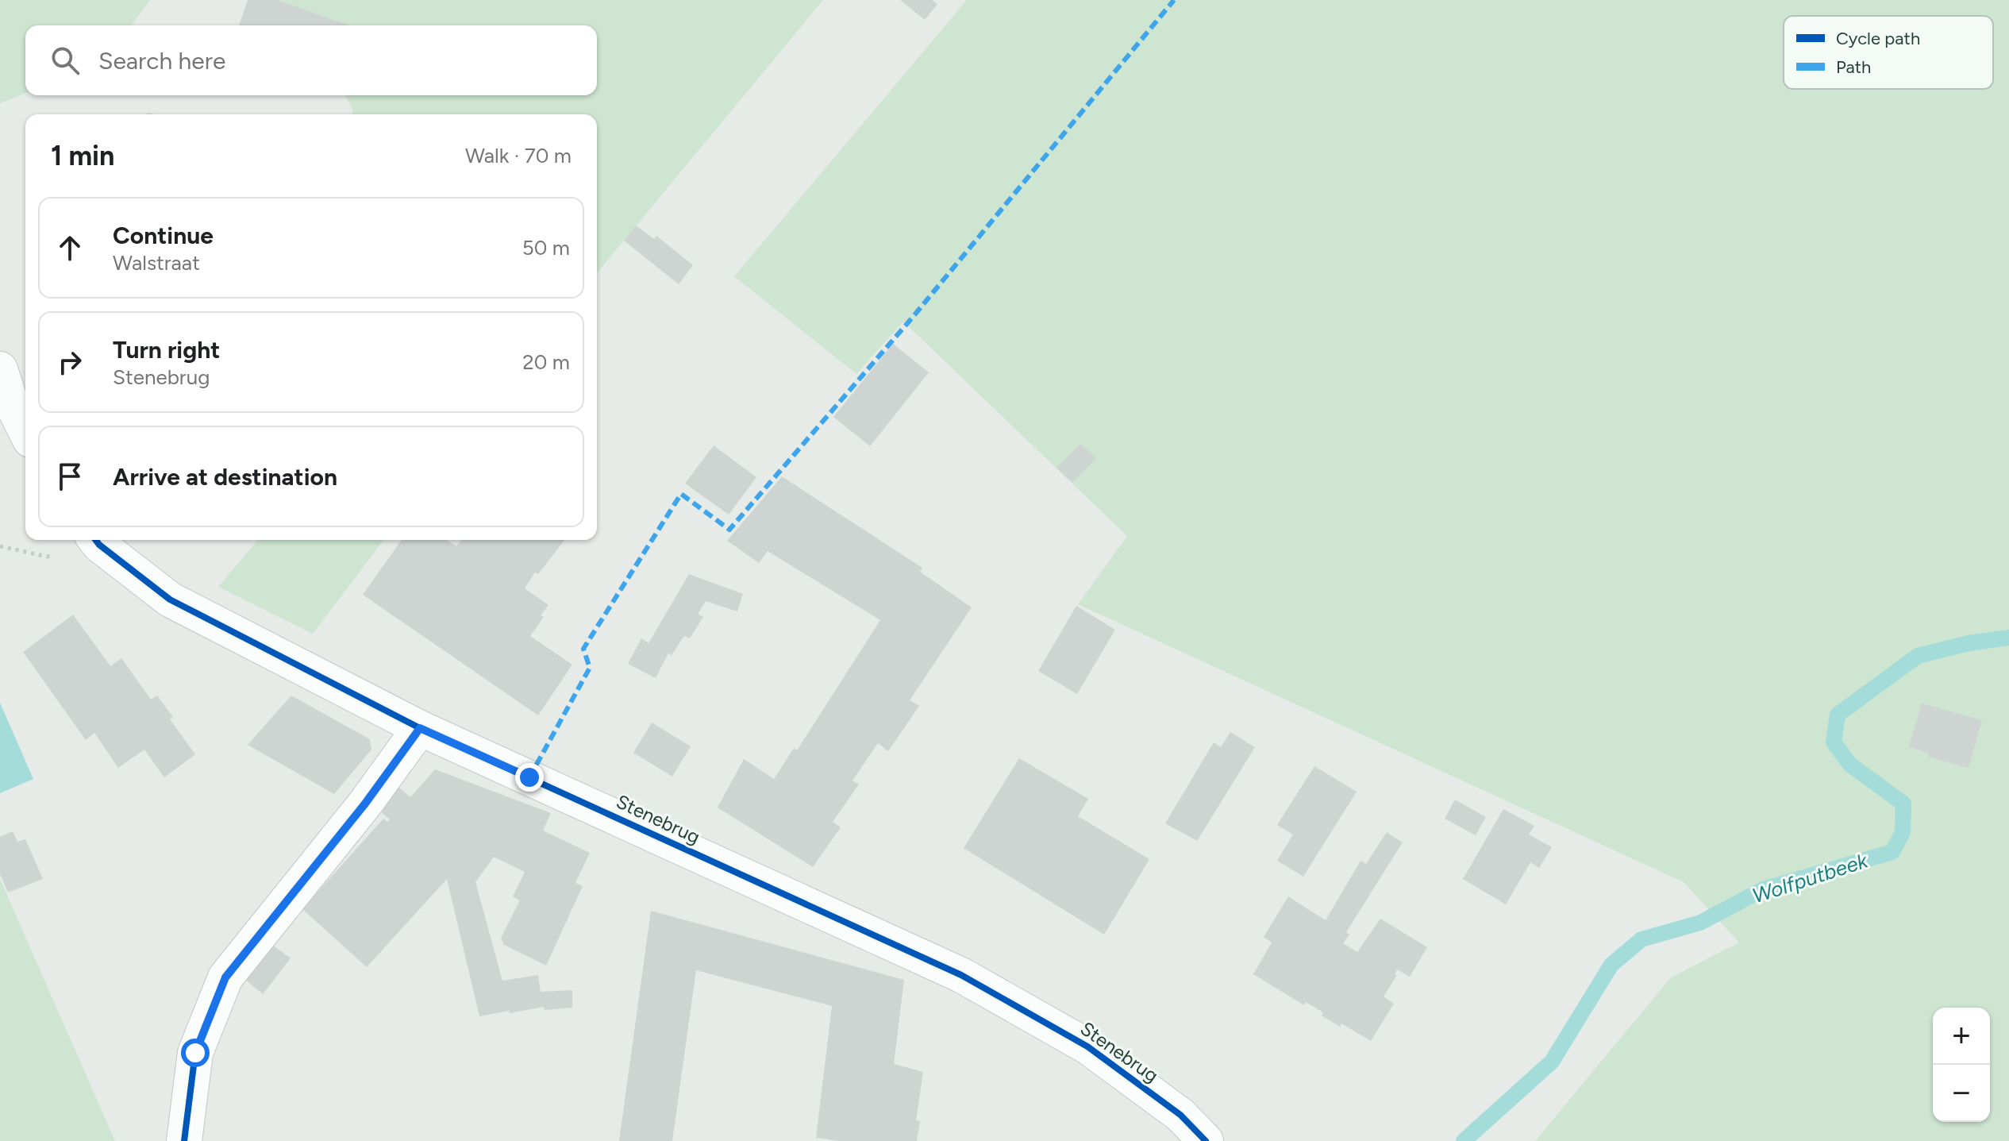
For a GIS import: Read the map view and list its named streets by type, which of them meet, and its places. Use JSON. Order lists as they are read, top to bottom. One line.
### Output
{"streets":{"street":["Stenebrug"]},"water":["Wolfputbeek"],"legend":["Cycle path","Path"],"page":{"search":"Search here","heading":["1 min","Walk · 70 m"],"list":[["Continue","Walstraat","50 m"],["Turn right","Stenebrug","20 m"],"Arrive at destination"],"map_buttons":["+","−"]}}
